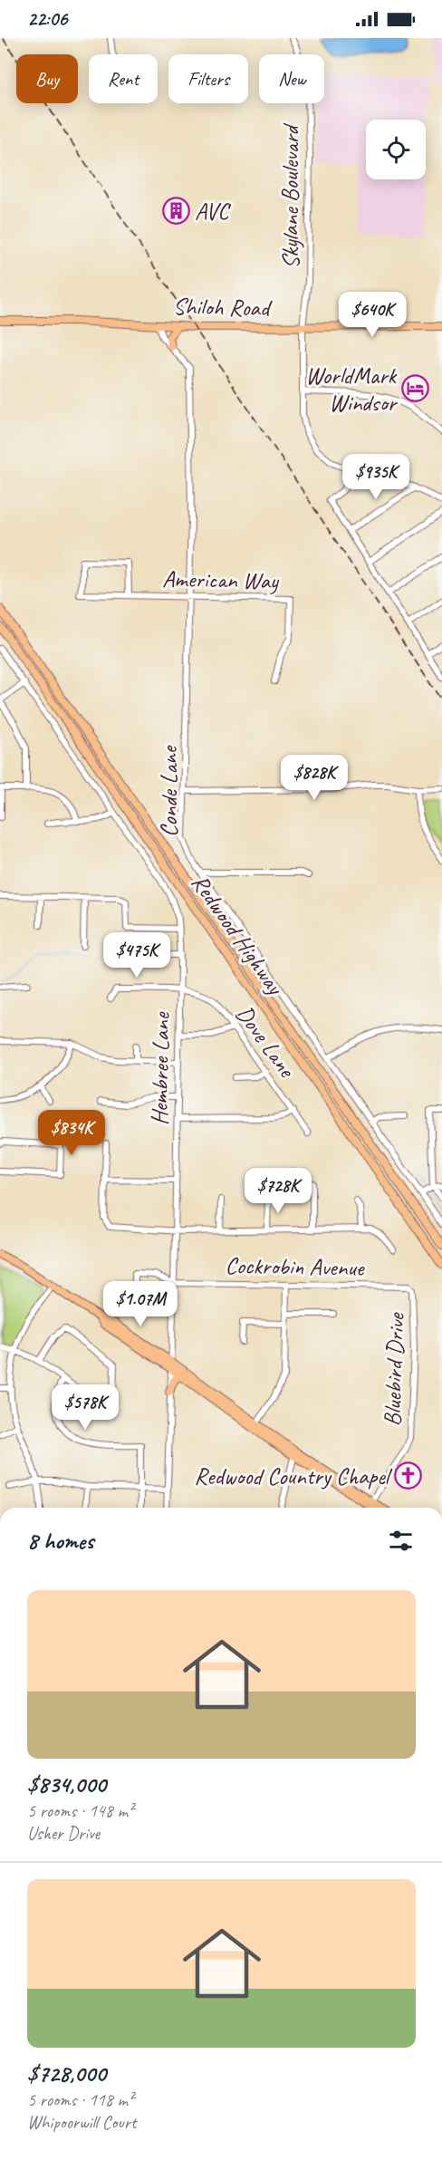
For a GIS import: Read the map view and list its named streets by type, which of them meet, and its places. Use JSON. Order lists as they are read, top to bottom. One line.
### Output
{"streets":{"highway":["Redwood Highway"],"main road":["Shiloh Road"],"street":["Skylane Boulevard","American Way","Conde Lane","Dove Lane","Hembree Lane","Cockrobin Avenue","Bluebird Drive"]},"crossings":[["Skylane Boulevard","Shiloh Road"],["Shiloh Road","Conde Lane"],["American Way","Conde Lane"],["Dove Lane","Hembree Lane"],["Hembree Lane","Cockrobin Avenue"],["Cockrobin Avenue","Bluebird Drive"]],"places":{"building":["AVC"],"hotel":["WorldMark Windsor"],"church":["Redwood Country Chapel"]},"page":{"status":"22:06","chip":["Buy","Rent","Filters","New"],"price":["$640K","$935K","$828K","$475K","$834K","$728K","$1.07M","$578K"],"heading":"8 homes","list":[{"name":"$834,000","note":"5 rooms · 148 m² · Usher Drive"},{"name":"$728,000","note":"5 rooms · 118 m² · Whipoorwill Court"}]}}
